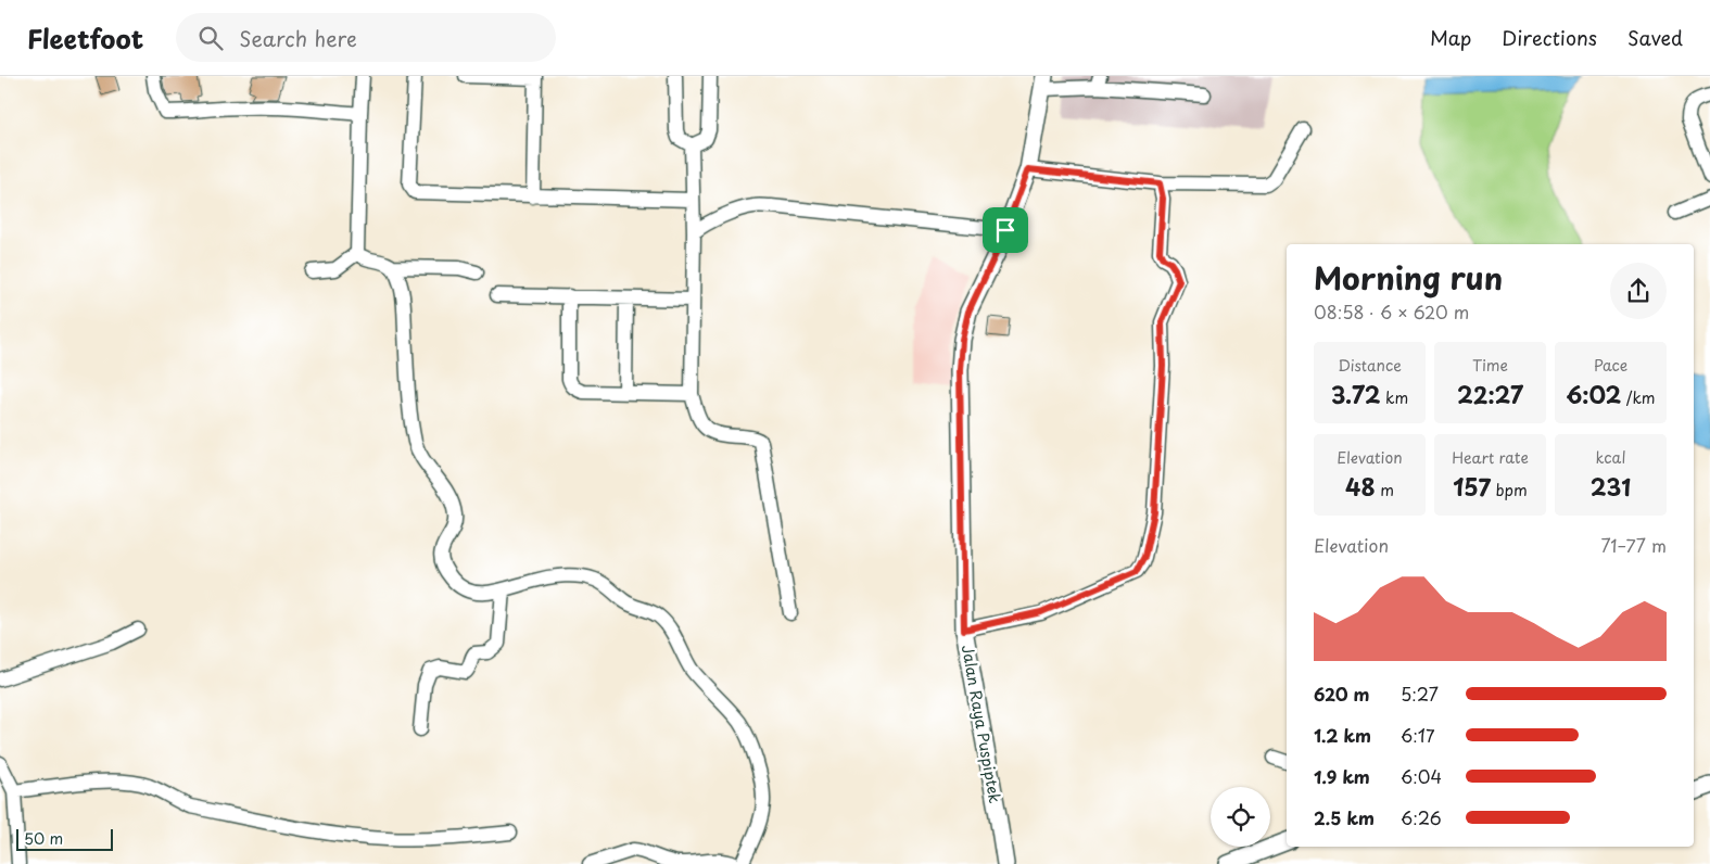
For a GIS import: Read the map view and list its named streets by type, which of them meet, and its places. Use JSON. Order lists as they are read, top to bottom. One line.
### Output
{"streets":{"main road":["Jalan Raya Puspiptek"]},"scale_bar":"50 m","page":{"header":"Fleetfoot","search":"Search here","nav":["Map","Directions","Saved"],"heading":["Morning run","08:58 · 6 × 620 m"],"stats":[["Distance","3.72 km"],["Time","22:27"],["Pace","6:02 /km"],["Elevation","48 m"],["Heart rate","157 bpm"],["kcal","231"]],"chart":["Elevation","71–77 m"],"list":[{"name":"620 m","note":"5:27"},{"name":"1.2 km","note":"6:17"},{"name":"1.9 km","note":"6:04"},{"name":"2.5 km","note":"6:26"}],"scale":"50 m"}}
